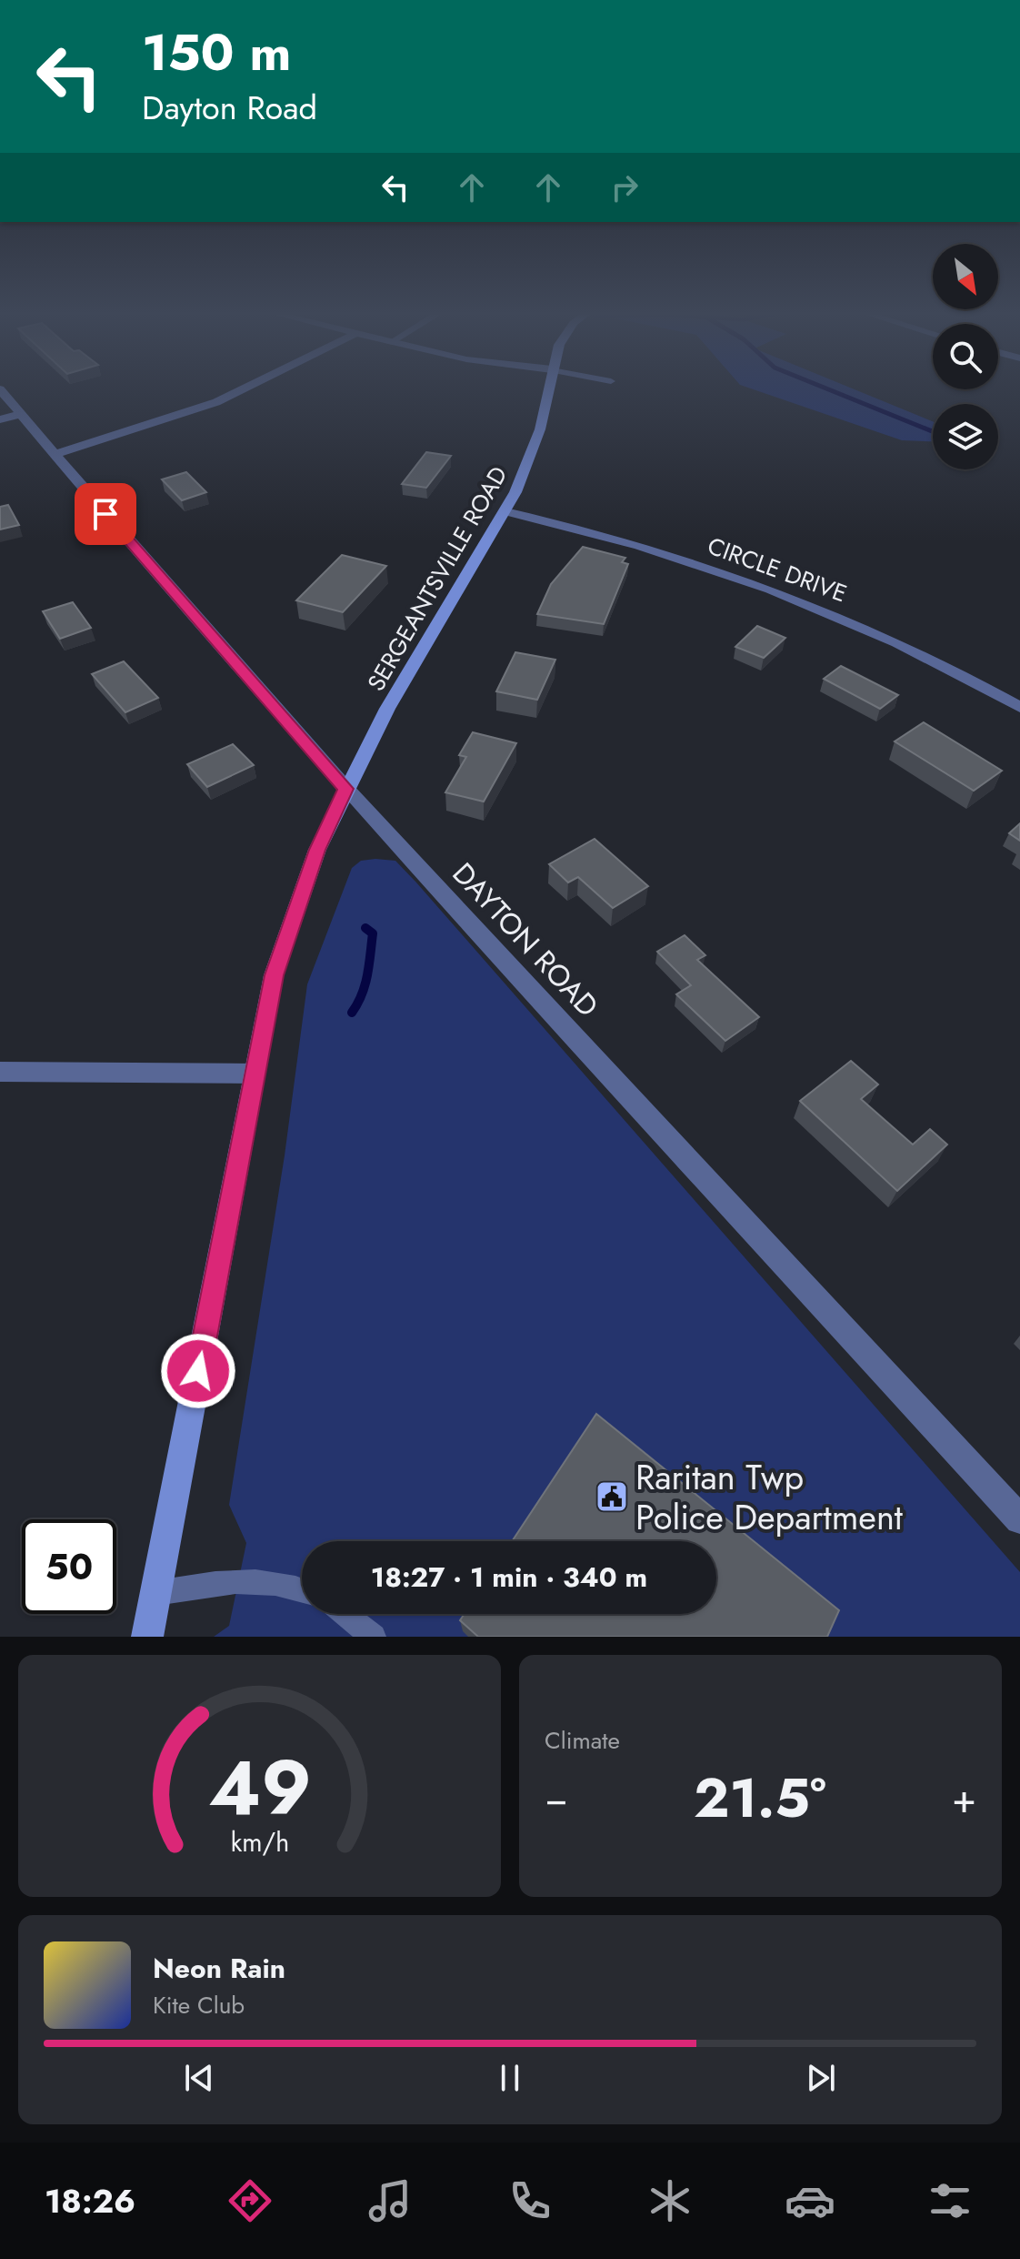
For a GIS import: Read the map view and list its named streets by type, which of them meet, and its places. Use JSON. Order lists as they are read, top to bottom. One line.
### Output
{"streets":{"main road":["SERGEANTSVILLE ROAD"],"street":["CIRCLE DRIVE","DAYTON ROAD"]},"crossings":[["CIRCLE DRIVE","SERGEANTSVILLE ROAD"],["SERGEANTSVILLE ROAD","DAYTON ROAD"]],"places":{"public building":["Raritan Twp Police Department"]},"north":"bottom right","page":{"turn":["150 m","Dayton Road"],"limit":"50","trip":"18:27 · 1 min · 340 m","tile":"Climate","heat":["−","21.5°","+"],"song":["Neon Rain","Kite Club"],"tabs":"18:26","gauge":["49","km/h"]}}
